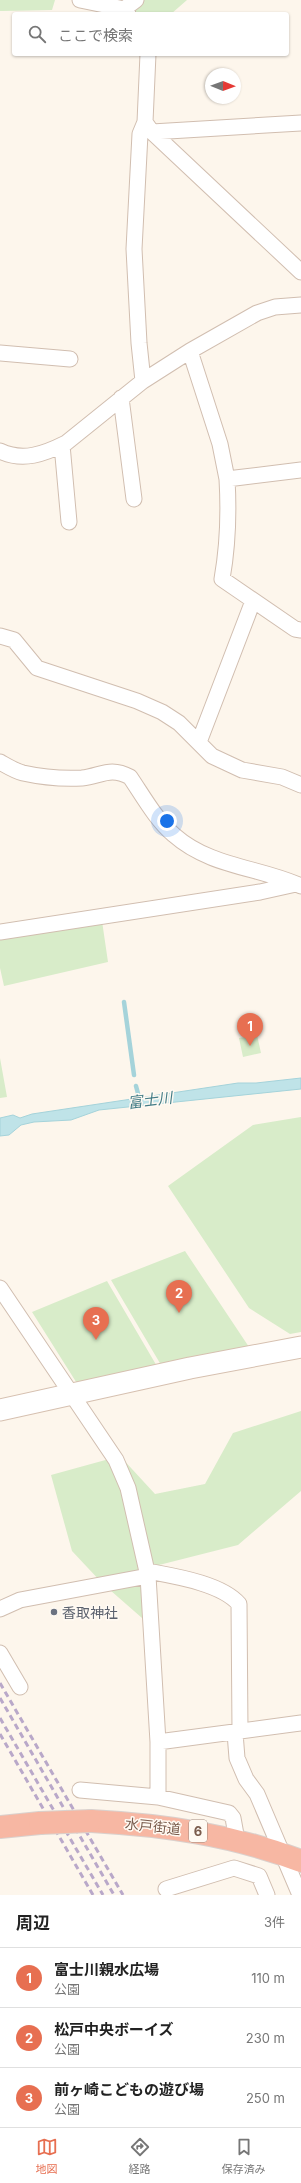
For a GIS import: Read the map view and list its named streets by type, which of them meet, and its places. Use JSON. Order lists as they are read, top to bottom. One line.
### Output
{"streets":{"highway":["水戸街道","6"]},"water":["富士川"],"places":["香取神社"],"north":"right","page":{"search":"ここで検索","pins":["1","2","3"],"heading":["周辺","3件"],"list":[{"mark":"1","name":"富士川親水広場","note":"公園","value":"110 m"},{"mark":"2","name":"松戸中央ボーイズ","note":"公園","value":"230 m"},{"mark":"3","name":"前ヶ崎こどもの遊び場","note":"公園","value":"250 m"}],"nav":["地図","経路","保存済み"]}}
